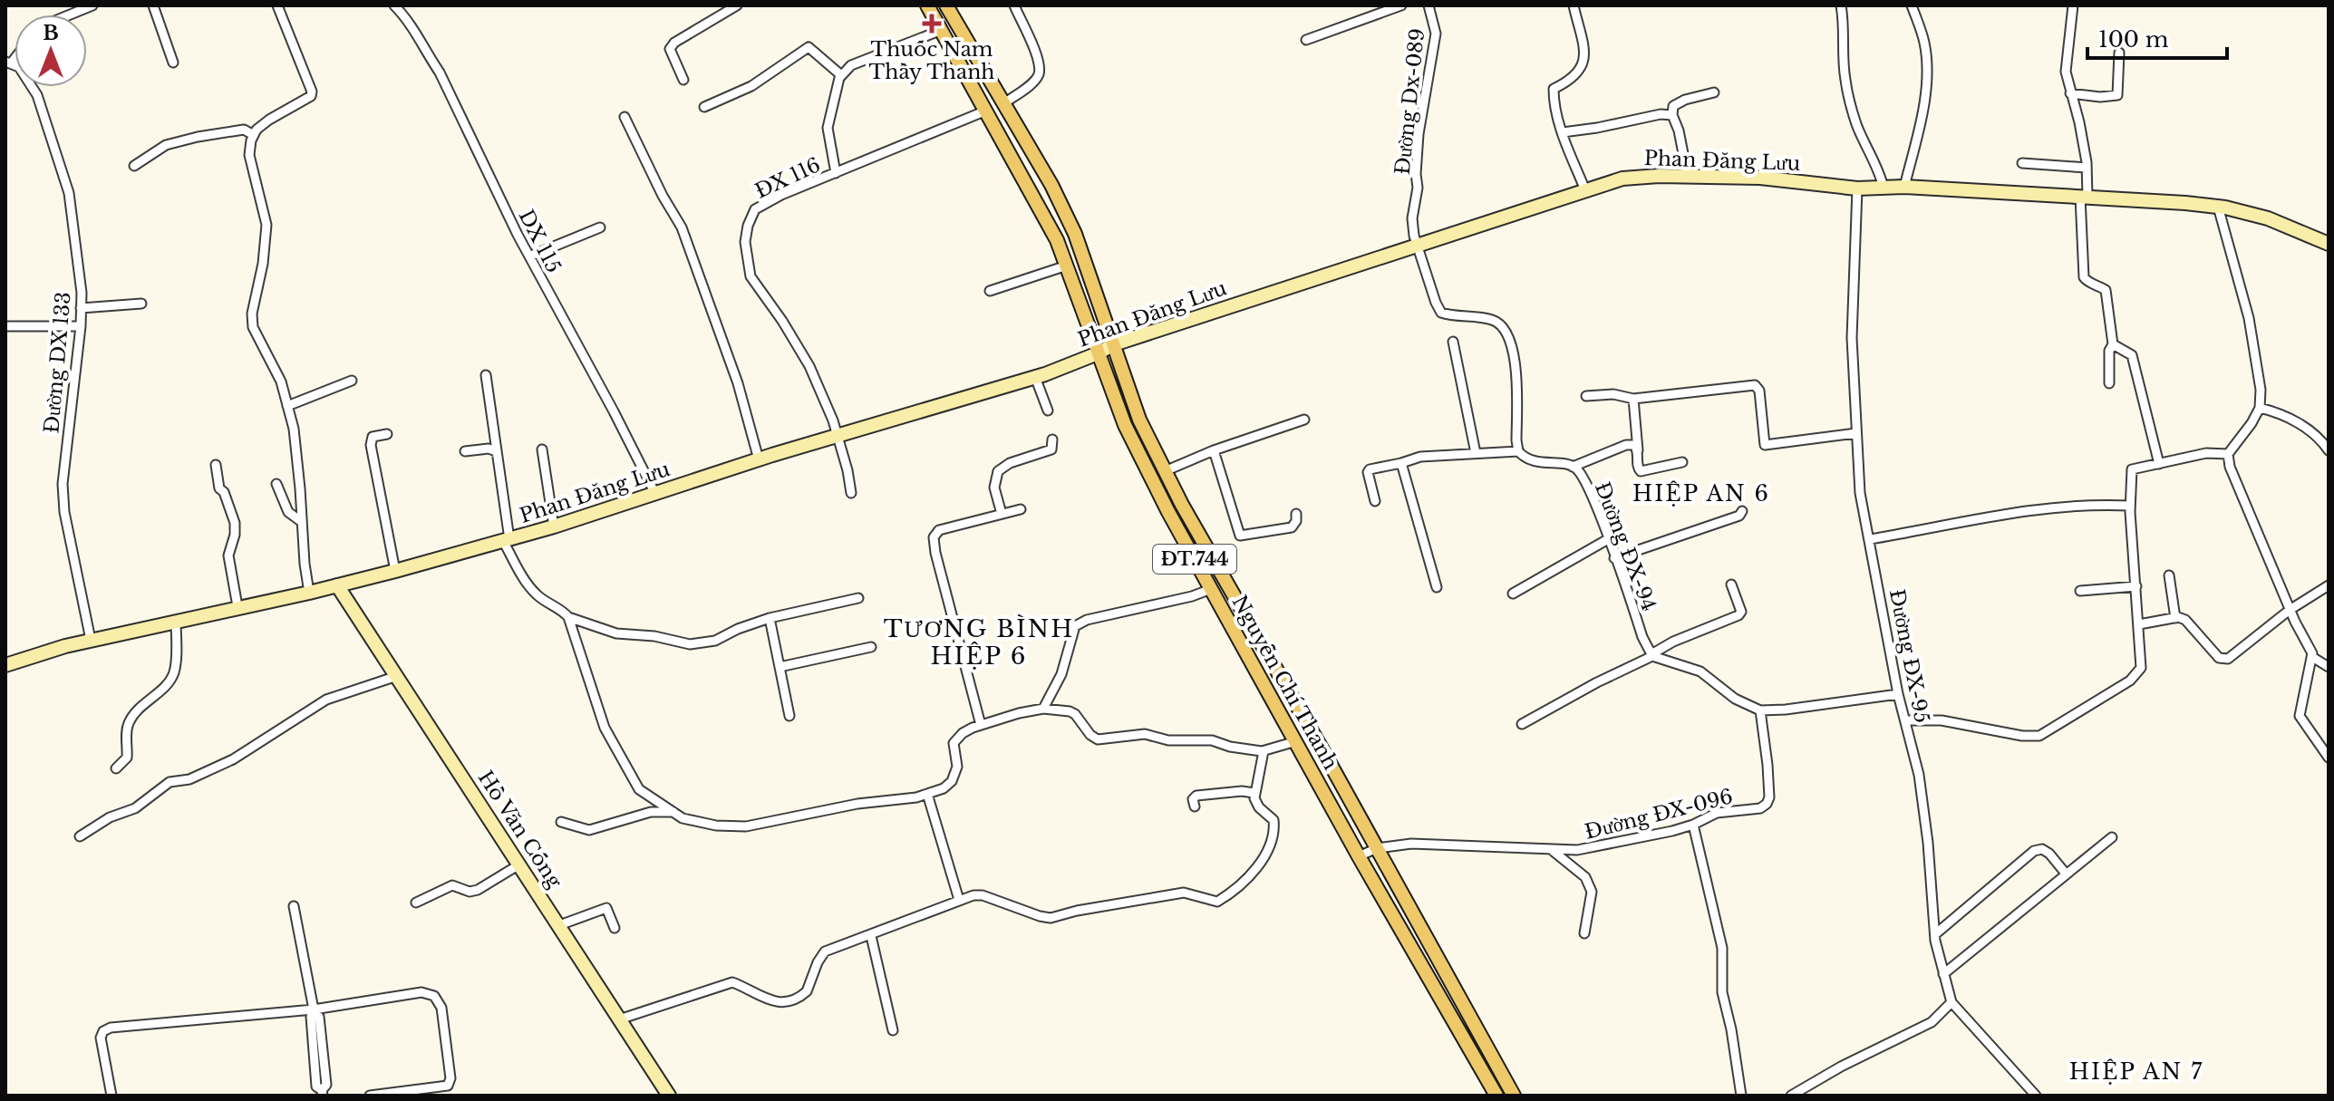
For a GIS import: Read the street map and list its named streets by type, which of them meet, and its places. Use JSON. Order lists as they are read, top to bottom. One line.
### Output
{"streets":{"main road":["ĐT.744","Nguyễn Chí Thanh"],"street":["Đường Dx-089","Phan Đăng Lưu","ĐX 116","DX 115","Đường DX 133","Đường ĐX-94","Đường ĐX-95","Đường ĐX-096","Hồ Văn Cống"]},"crossings":[["Đường Dx-089","Phan Đăng Lưu"],["Phan Đăng Lưu","ĐX 116"],["Phan Đăng Lưu","DX 115"],["Phan Đăng Lưu","Đường DX 133"],["Phan Đăng Lưu","Đường ĐX-95"],["Phan Đăng Lưu","Nguyễn Chí Thanh"],["Phan Đăng Lưu","Hồ Văn Cống"],["ĐX 116","Nguyễn Chí Thanh"],["Nguyễn Chí Thanh","Đường ĐX-096"]],"districts":["HIỆP AN 6","TƯƠNG BÌNH HIỆP 6","HIỆP AN 7"],"places":{"health":["Thuốc Nam Thầy Thanh"]},"scale_bar":"100 m","north":"top"}
